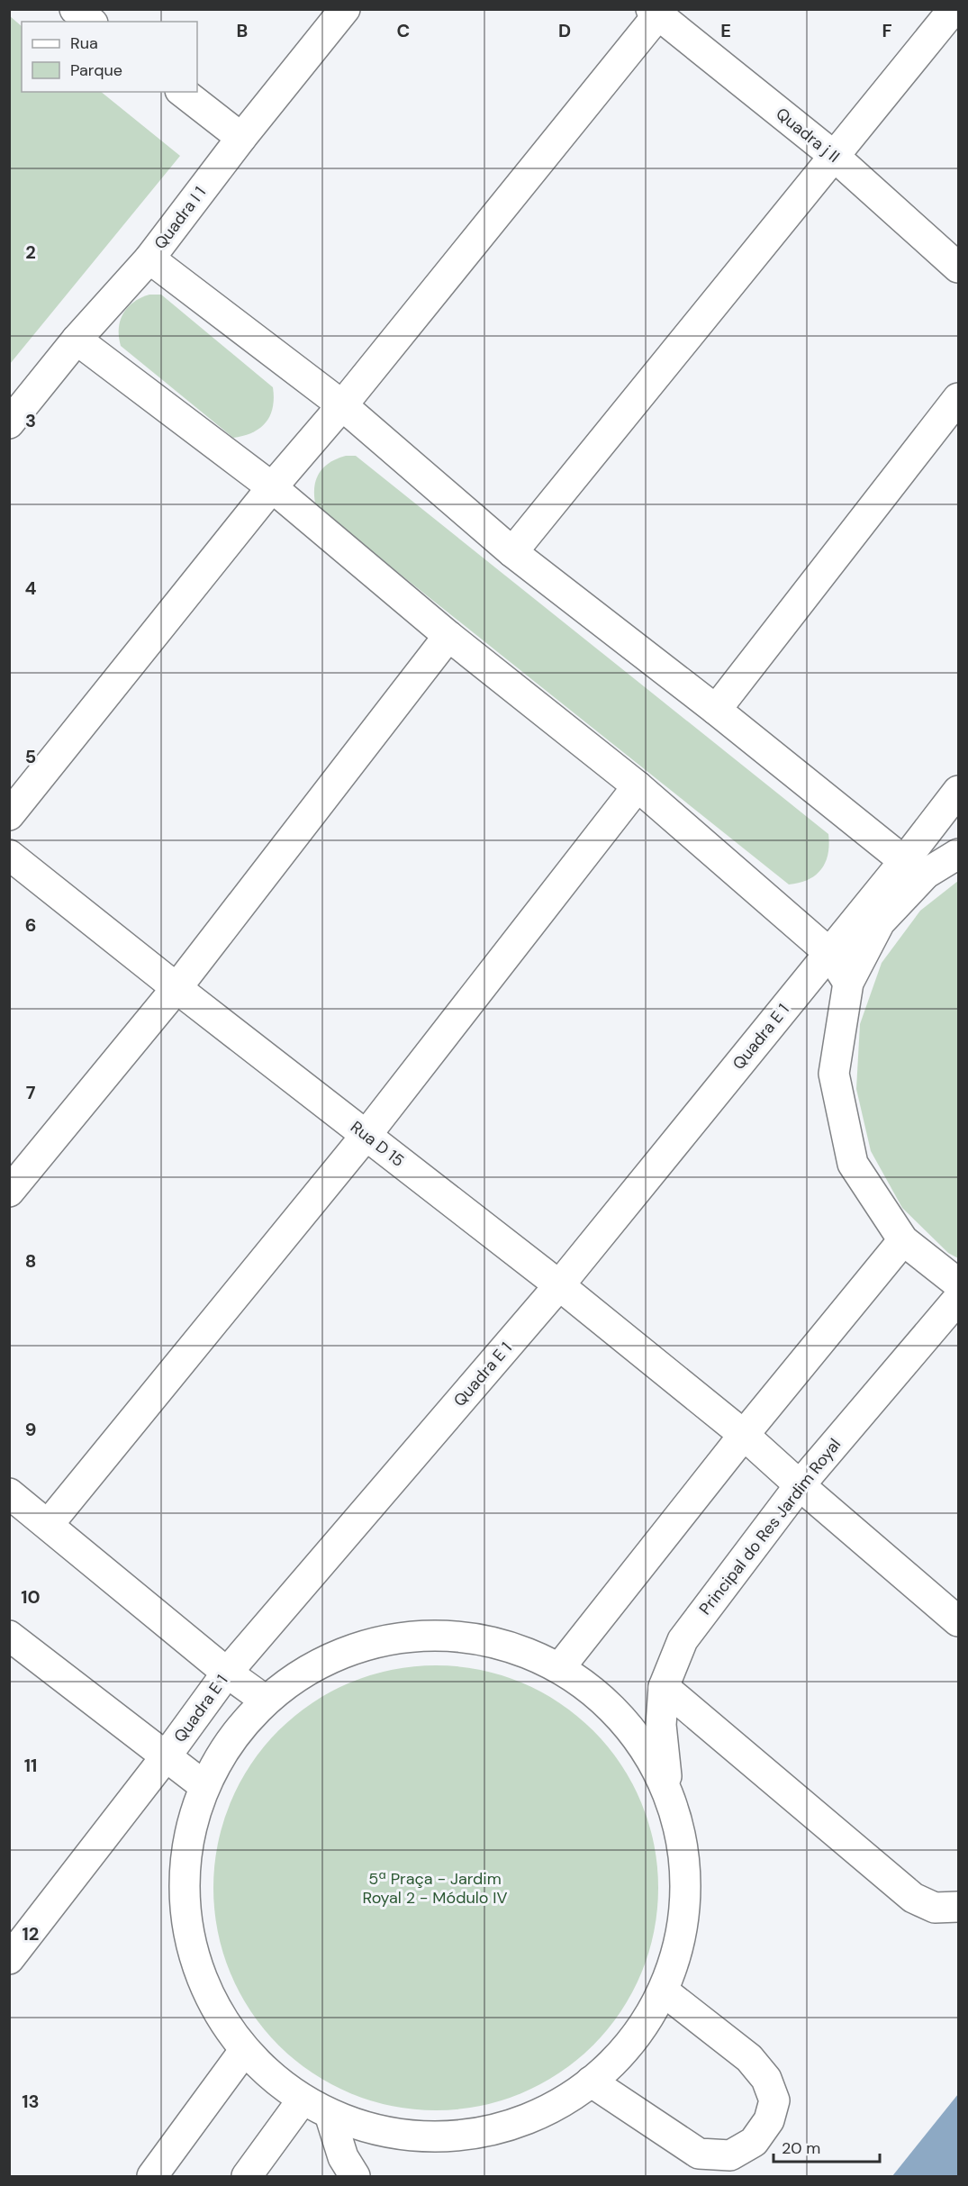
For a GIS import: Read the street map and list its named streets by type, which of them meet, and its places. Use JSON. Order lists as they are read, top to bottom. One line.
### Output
{"streets":{"street":["Quadra j II","Quadra I 1","Quadra E 1","Rua D 15","Principal do Res Jardim Royal"]},"crossings":[["Quadra E 1","Rua D 15"],["Rua D 15","Principal do Res Jardim Royal"]],"parks":["5ª Praça - Jardim Royal 2 - Módulo IV"],"legend":["Rua","Parque"],"scale_bar":"20 m","grid":{"columns":["B","C","D","E","F"],"rows":["2","3","4","5","6","7","8","9","10","11","12","13"]}}
